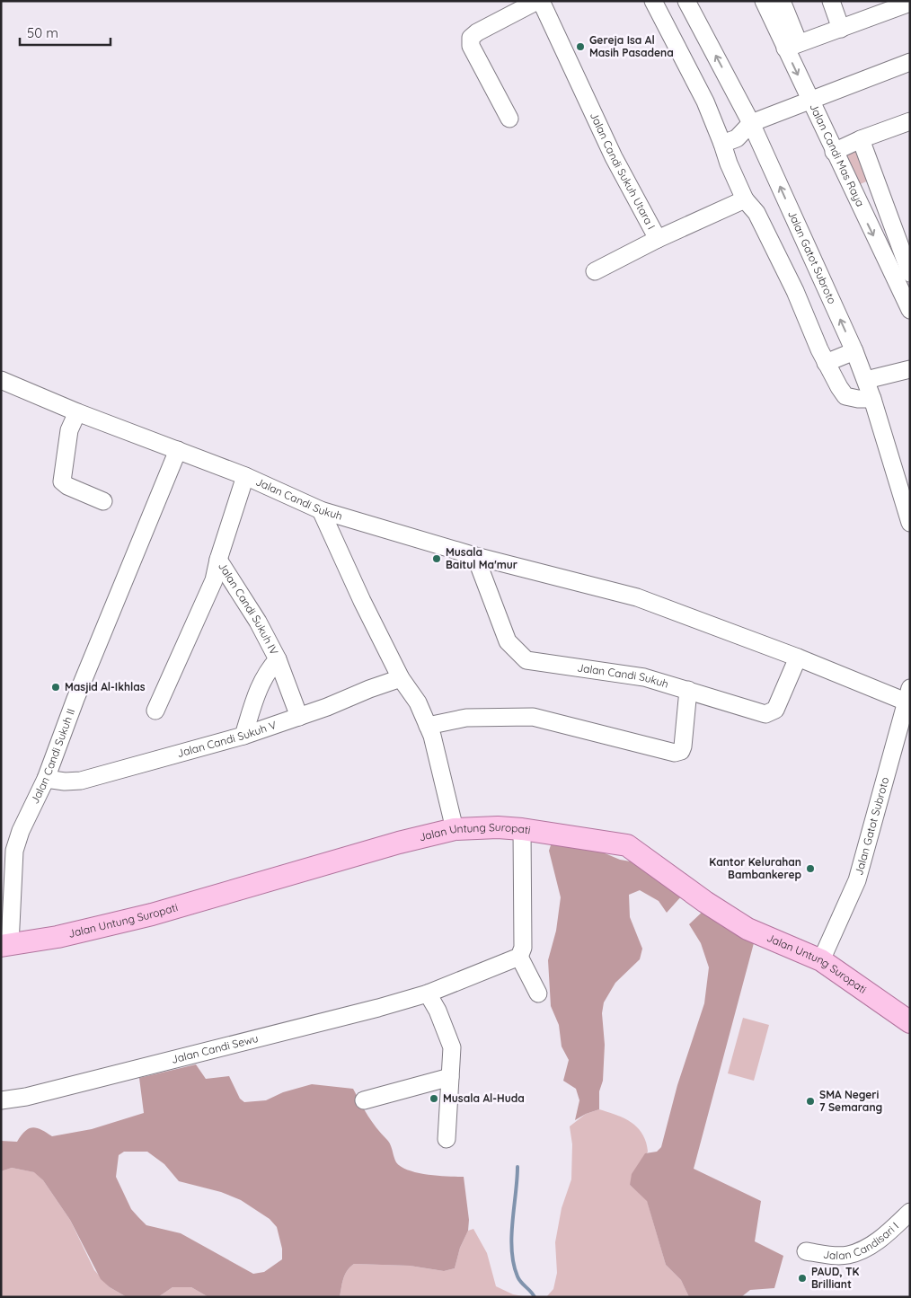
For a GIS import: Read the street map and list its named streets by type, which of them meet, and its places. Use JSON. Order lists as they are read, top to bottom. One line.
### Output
{"streets":{"main road":["Jalan Untung Suropati"],"street":["Jalan Candi Mas Raya","Jalan Candi Sukuh Utara I","Jalan Gatot Subroto","Jalan Candi Sukuh","Jalan Candi Sukuh IV","Jalan Candi Sukuh V","Jalan Candi Sukuh II","Jalan Candi Sewu","Jalan Candisari I"]},"crossings":[["Jalan Gatot Subroto","Jalan Candi Sukuh"],["Jalan Gatot Subroto","Jalan Untung Suropati"],["Jalan Candi Sukuh","Jalan Candi Sukuh II"],["Jalan Candi Sukuh IV","Jalan Candi Sukuh V"],["Jalan Candi Sukuh V","Jalan Candi Sukuh II"],["Jalan Candi Sukuh II","Jalan Untung Suropati"]],"places":["Gereja Isa Al Masih Pasadena","Musala Baitul Ma'mur","Masjid Al-Ikhlas","Kantor Kelurahan Bambankerep","Musala Al-Huda","SMA Negeri 7 Semarang","PAUD, TK Brilliant"],"scale_bar":"50 m"}
